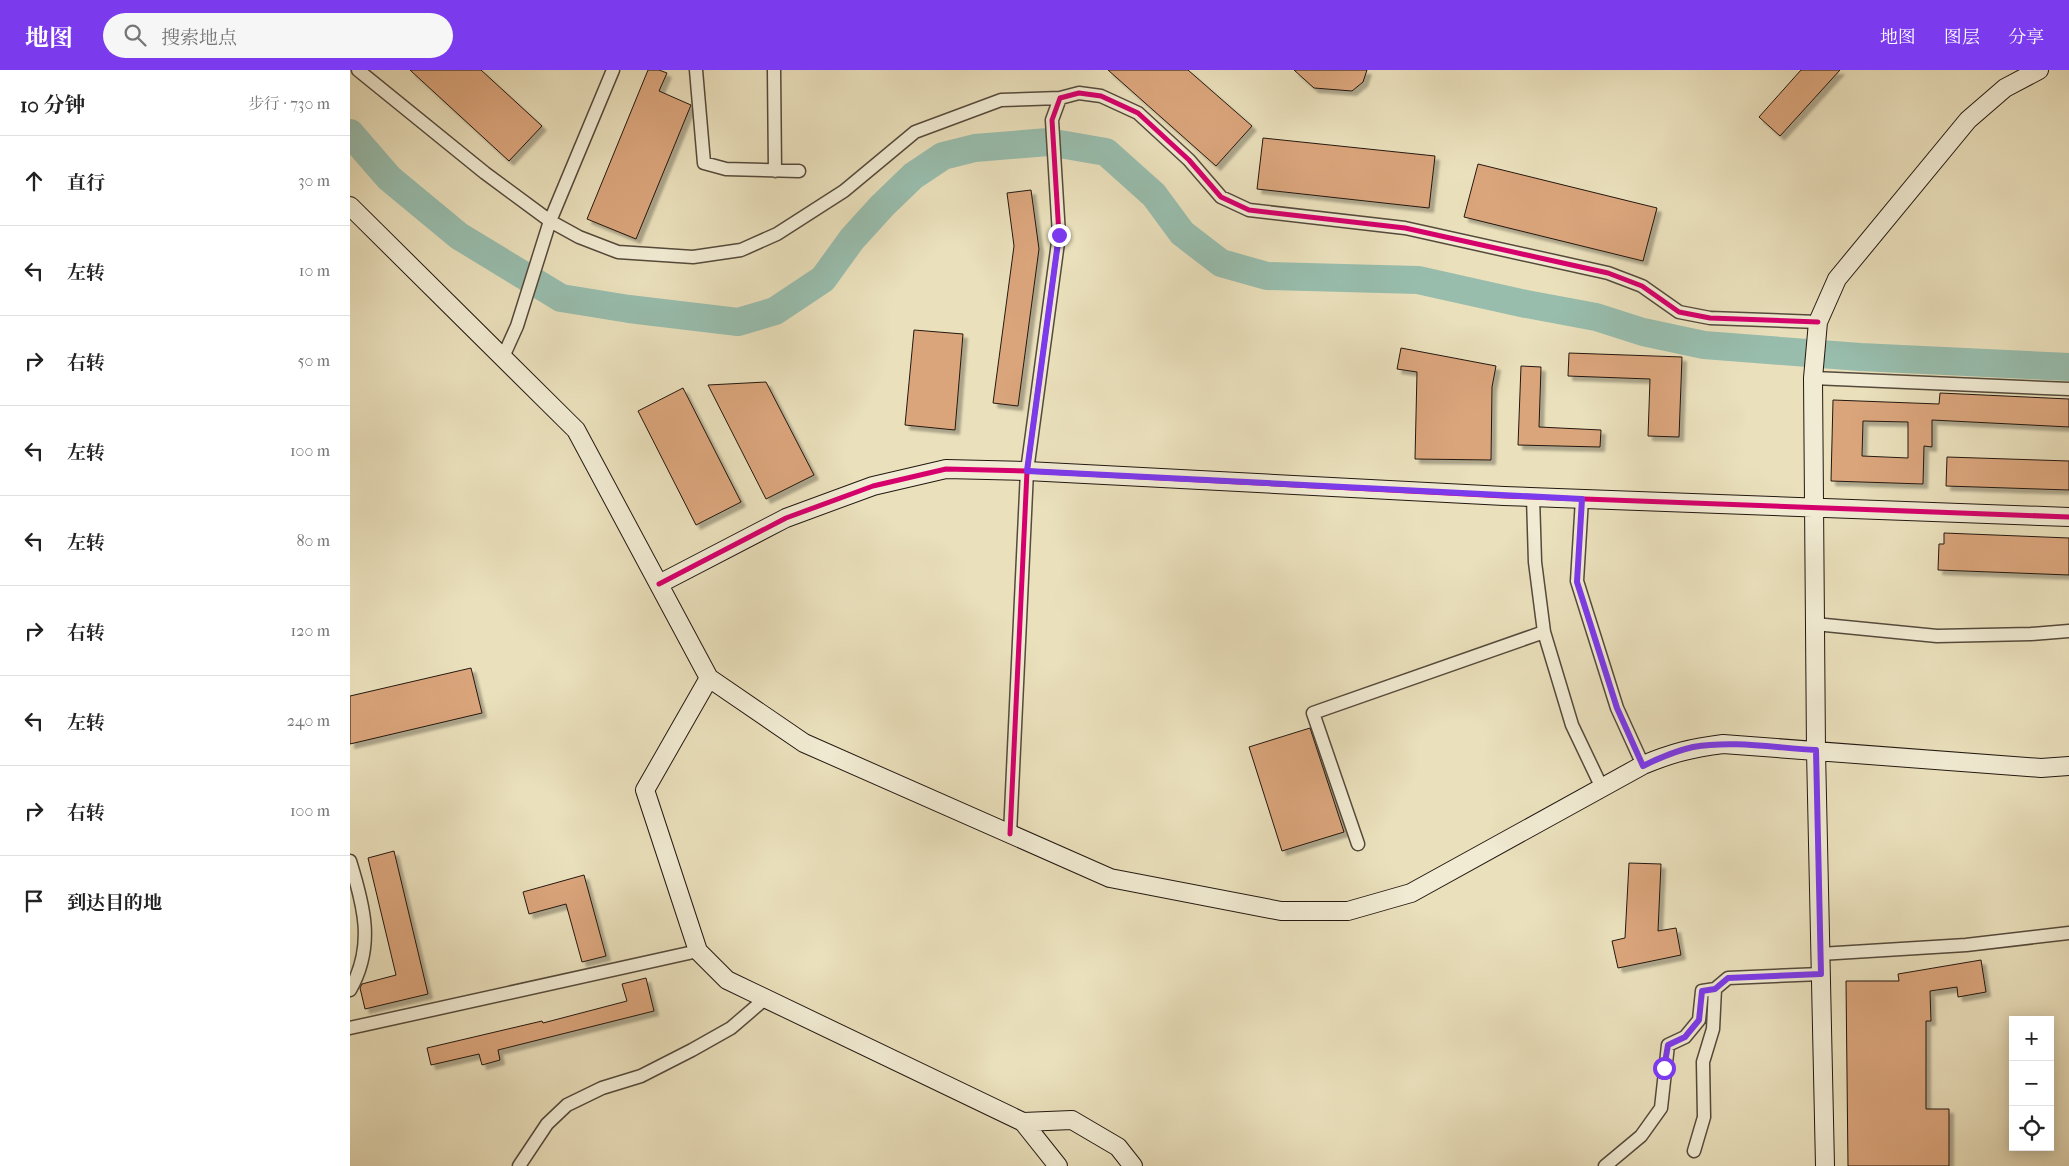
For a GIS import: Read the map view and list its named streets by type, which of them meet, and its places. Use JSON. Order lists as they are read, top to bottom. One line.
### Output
{"page":{"header":"地图","search":"搜索地点","nav":["地图","图层","分享"],"heading":["10 分钟","步行 · 730 m"],"list":[["直行","30 m"],["左转","10 m"],["右转","50 m"],["左转","100 m"],["左转","80 m"],["右转","120 m"],["左转","240 m"],["右转","100 m"],"到达目的地"],"map_buttons":["+","−"]}}
